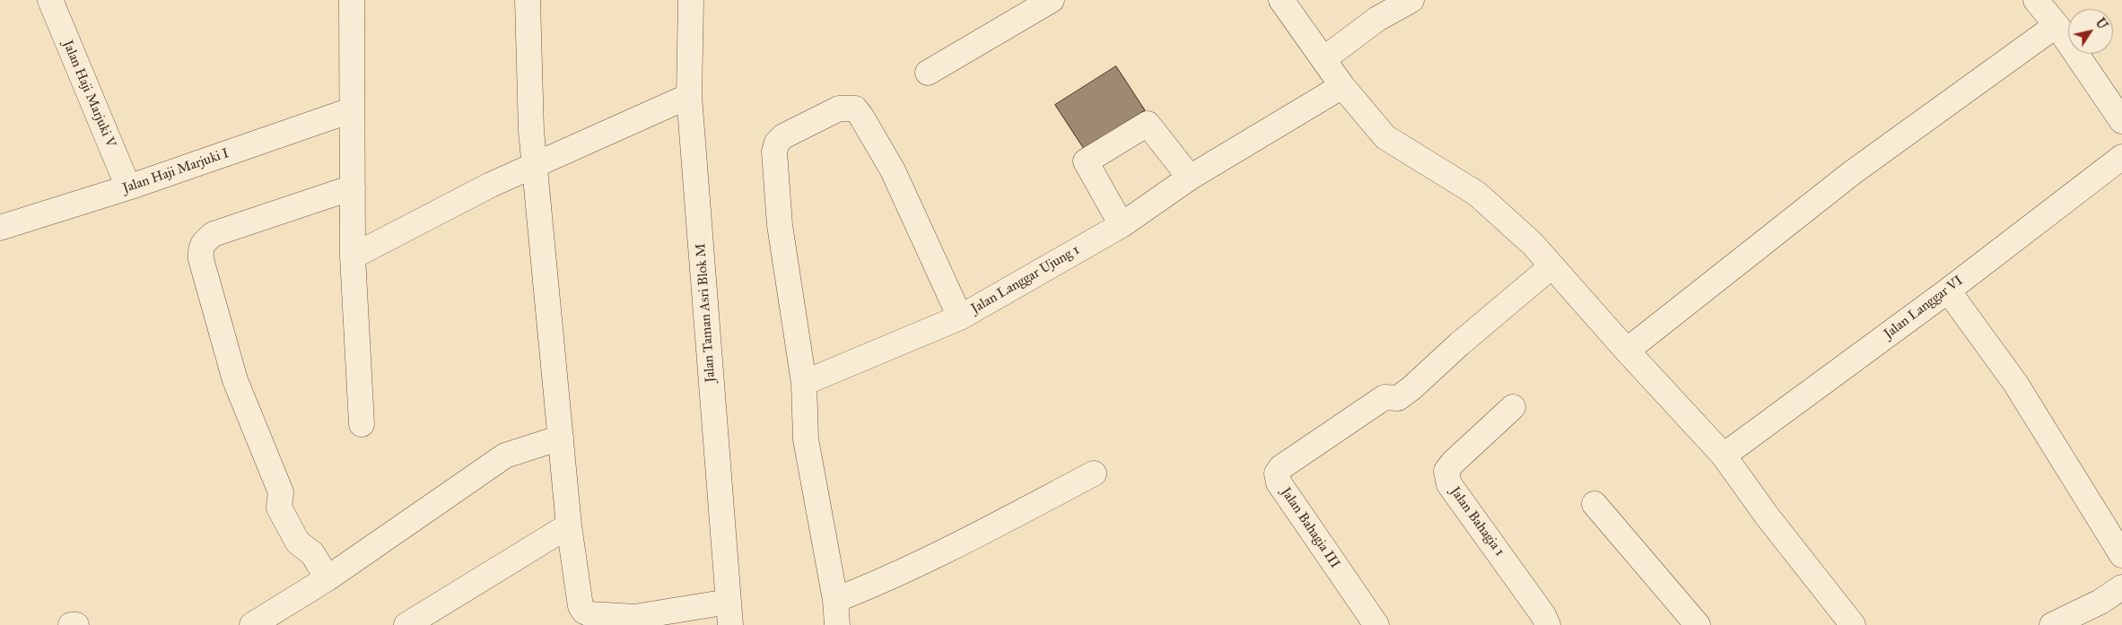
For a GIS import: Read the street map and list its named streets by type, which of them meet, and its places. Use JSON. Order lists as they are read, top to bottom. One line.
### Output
{"streets":{"street":["Jalan Haji Marjuki V","Jalan Haji Marjuki I","Jalan Langgar Ujung 1","Jalan Langgar VI","Jalan Taman Asri Blok M","Jalan Bahagia 1","Jalan Bahagia III"]},"crossings":[["Jalan Haji Marjuki V","Jalan Haji Marjuki I"]],"north":"top right"}
